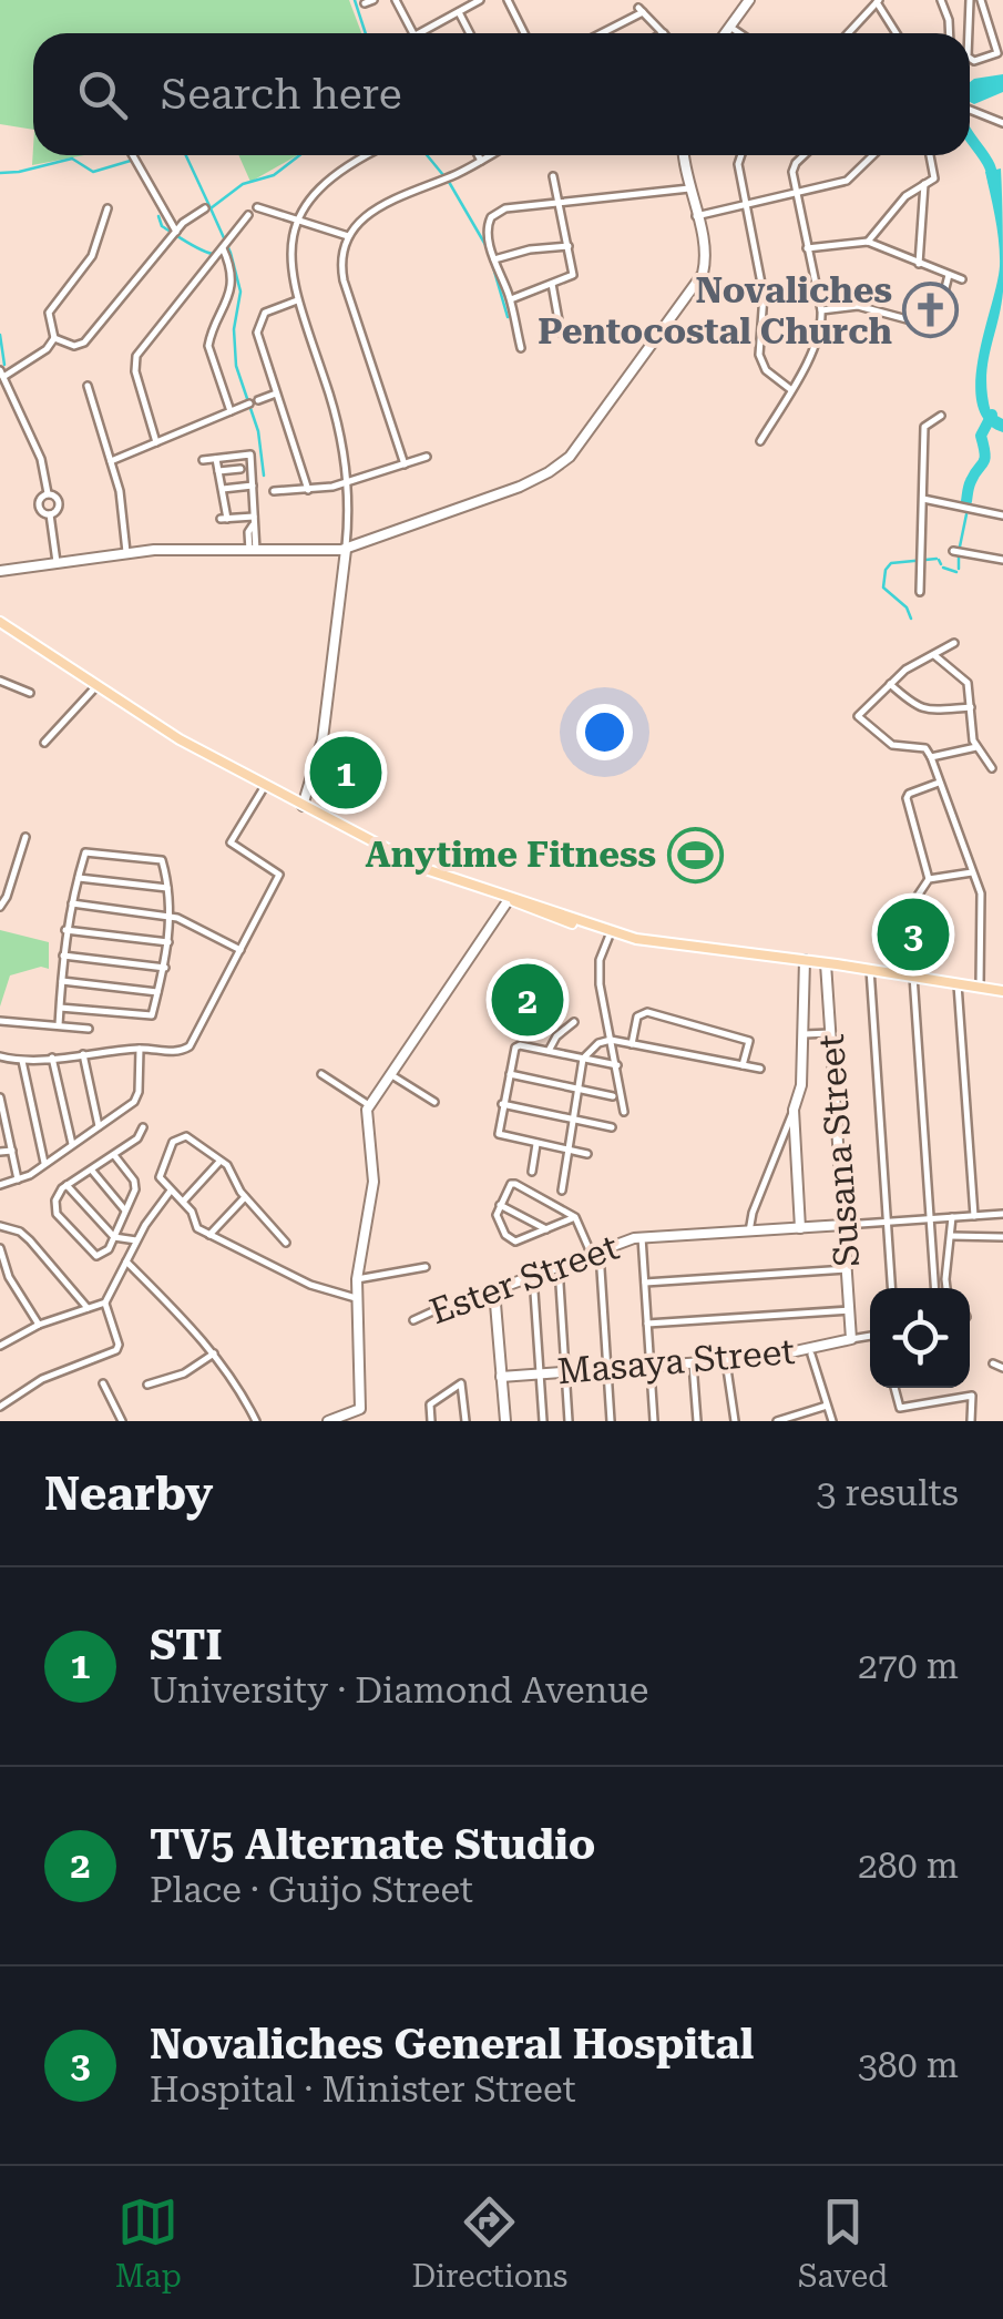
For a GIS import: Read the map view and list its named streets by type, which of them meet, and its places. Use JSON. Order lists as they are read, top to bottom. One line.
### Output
{"streets":{"street":["Susana Street","Ester Street","Masaya Street"]},"crossings":[["Susana Street","Ester Street"],["Susana Street","Masaya Street"]],"places":{"church":["Novaliches Pentocostal Church"],"sports":["Anytime Fitness"]},"page":{"search":"Search here","pins":["1","3","2"],"heading":["Nearby","3 results"],"list":[{"mark":"1","name":"STI","note":"University · Diamond Avenue","value":"270 m"},{"mark":"2","name":"TV5 Alternate Studio","note":"Place · Guijo Street","value":"280 m"},{"mark":"3","name":"Novaliches General Hospital","note":"Hospital · Minister Street","value":"380 m"}],"nav":["Map","Directions","Saved"]}}
